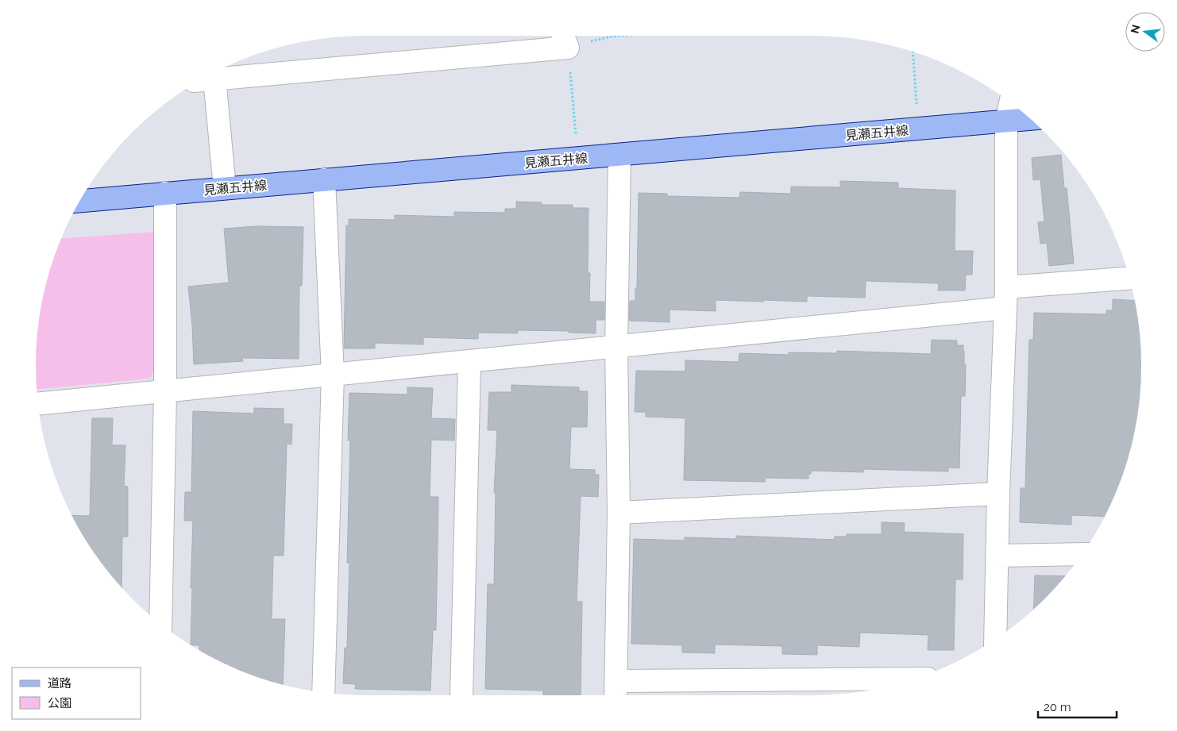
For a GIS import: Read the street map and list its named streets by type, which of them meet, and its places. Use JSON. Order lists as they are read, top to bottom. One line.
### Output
{"streets":{"main road":["見瀬五井線"]},"legend":["道路","公園"],"scale_bar":"20 m","north":"left"}
